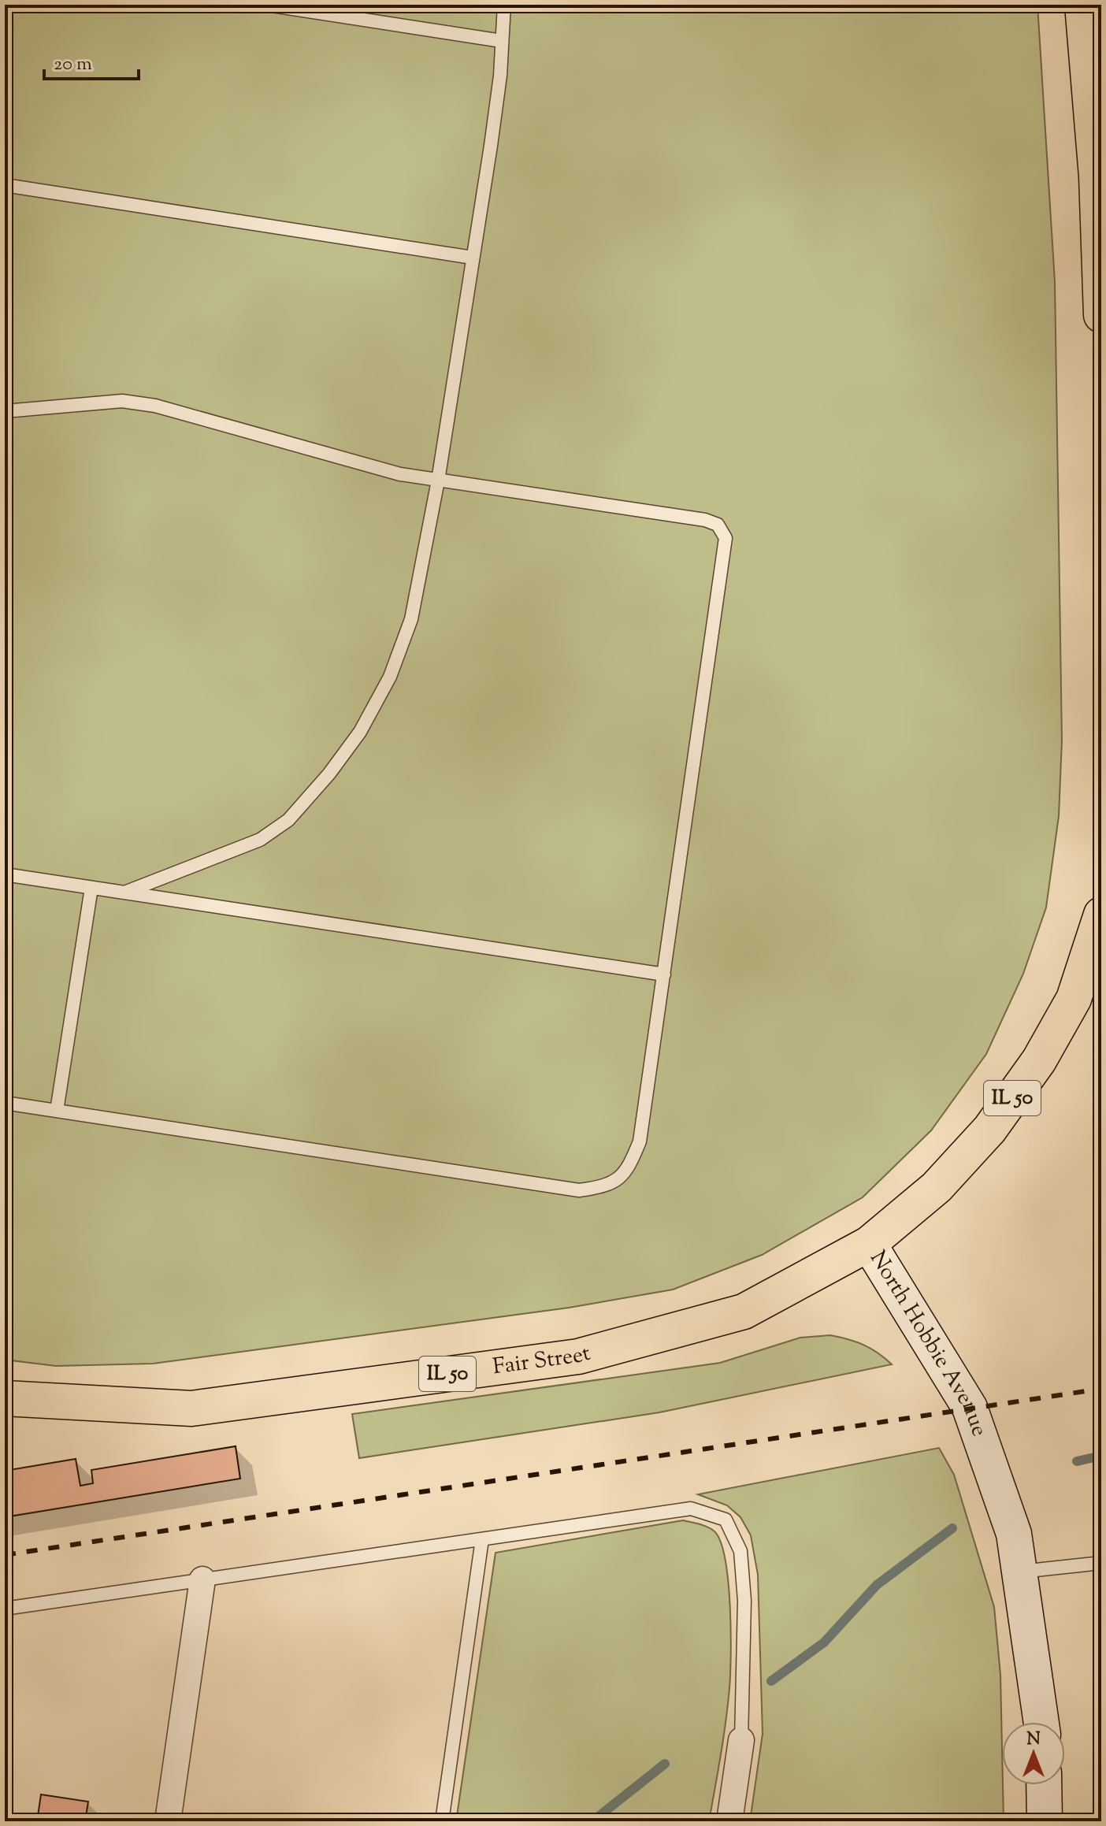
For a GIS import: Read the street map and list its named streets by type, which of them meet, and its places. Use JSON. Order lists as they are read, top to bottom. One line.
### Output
{"streets":{"main road":["IL 50","North Hobbie Avenue","Fair Street"]},"crossings":[["North Hobbie Avenue","Fair Street"]],"scale_bar":"20 m","north":"top"}
